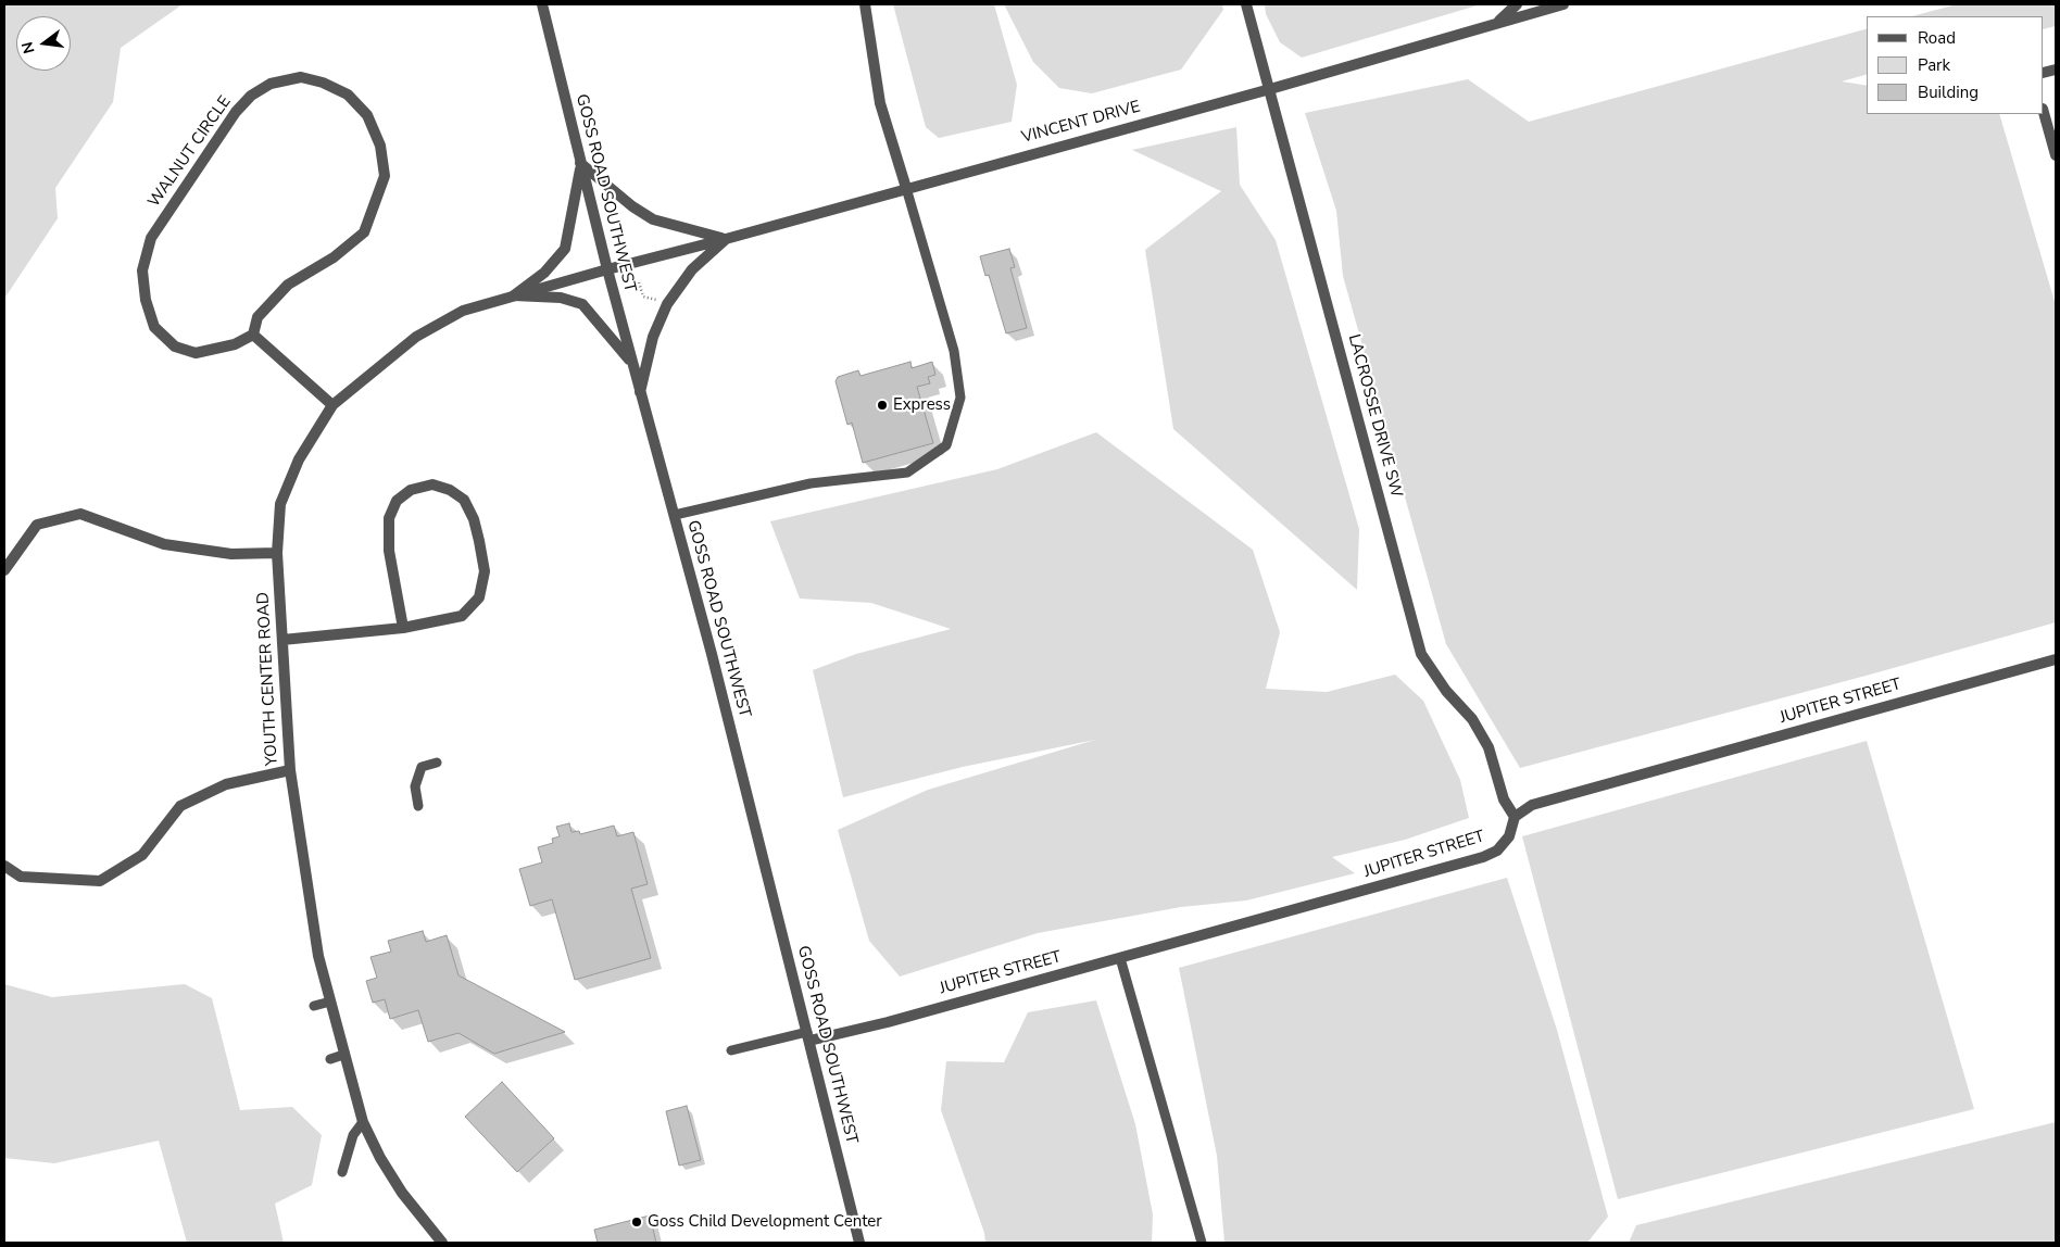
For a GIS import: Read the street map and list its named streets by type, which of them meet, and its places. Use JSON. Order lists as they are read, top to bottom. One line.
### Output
{"streets":{"street":["VINCENT DRIVE","WALNUT CIRCLE","GOSS ROAD SOUTHWEST","LACROSSE DRIVE SW","YOUTH CENTER ROAD","JUPITER STREET"]},"crossings":[["VINCENT DRIVE","GOSS ROAD SOUTHWEST"],["VINCENT DRIVE","LACROSSE DRIVE SW"],["VINCENT DRIVE","YOUTH CENTER ROAD"],["GOSS ROAD SOUTHWEST","YOUTH CENTER ROAD"],["GOSS ROAD SOUTHWEST","JUPITER STREET"],["LACROSSE DRIVE SW","JUPITER STREET"]],"places":["Express","Goss Child Development Center"],"legend":["Road","Park","Building"],"north":"left"}
